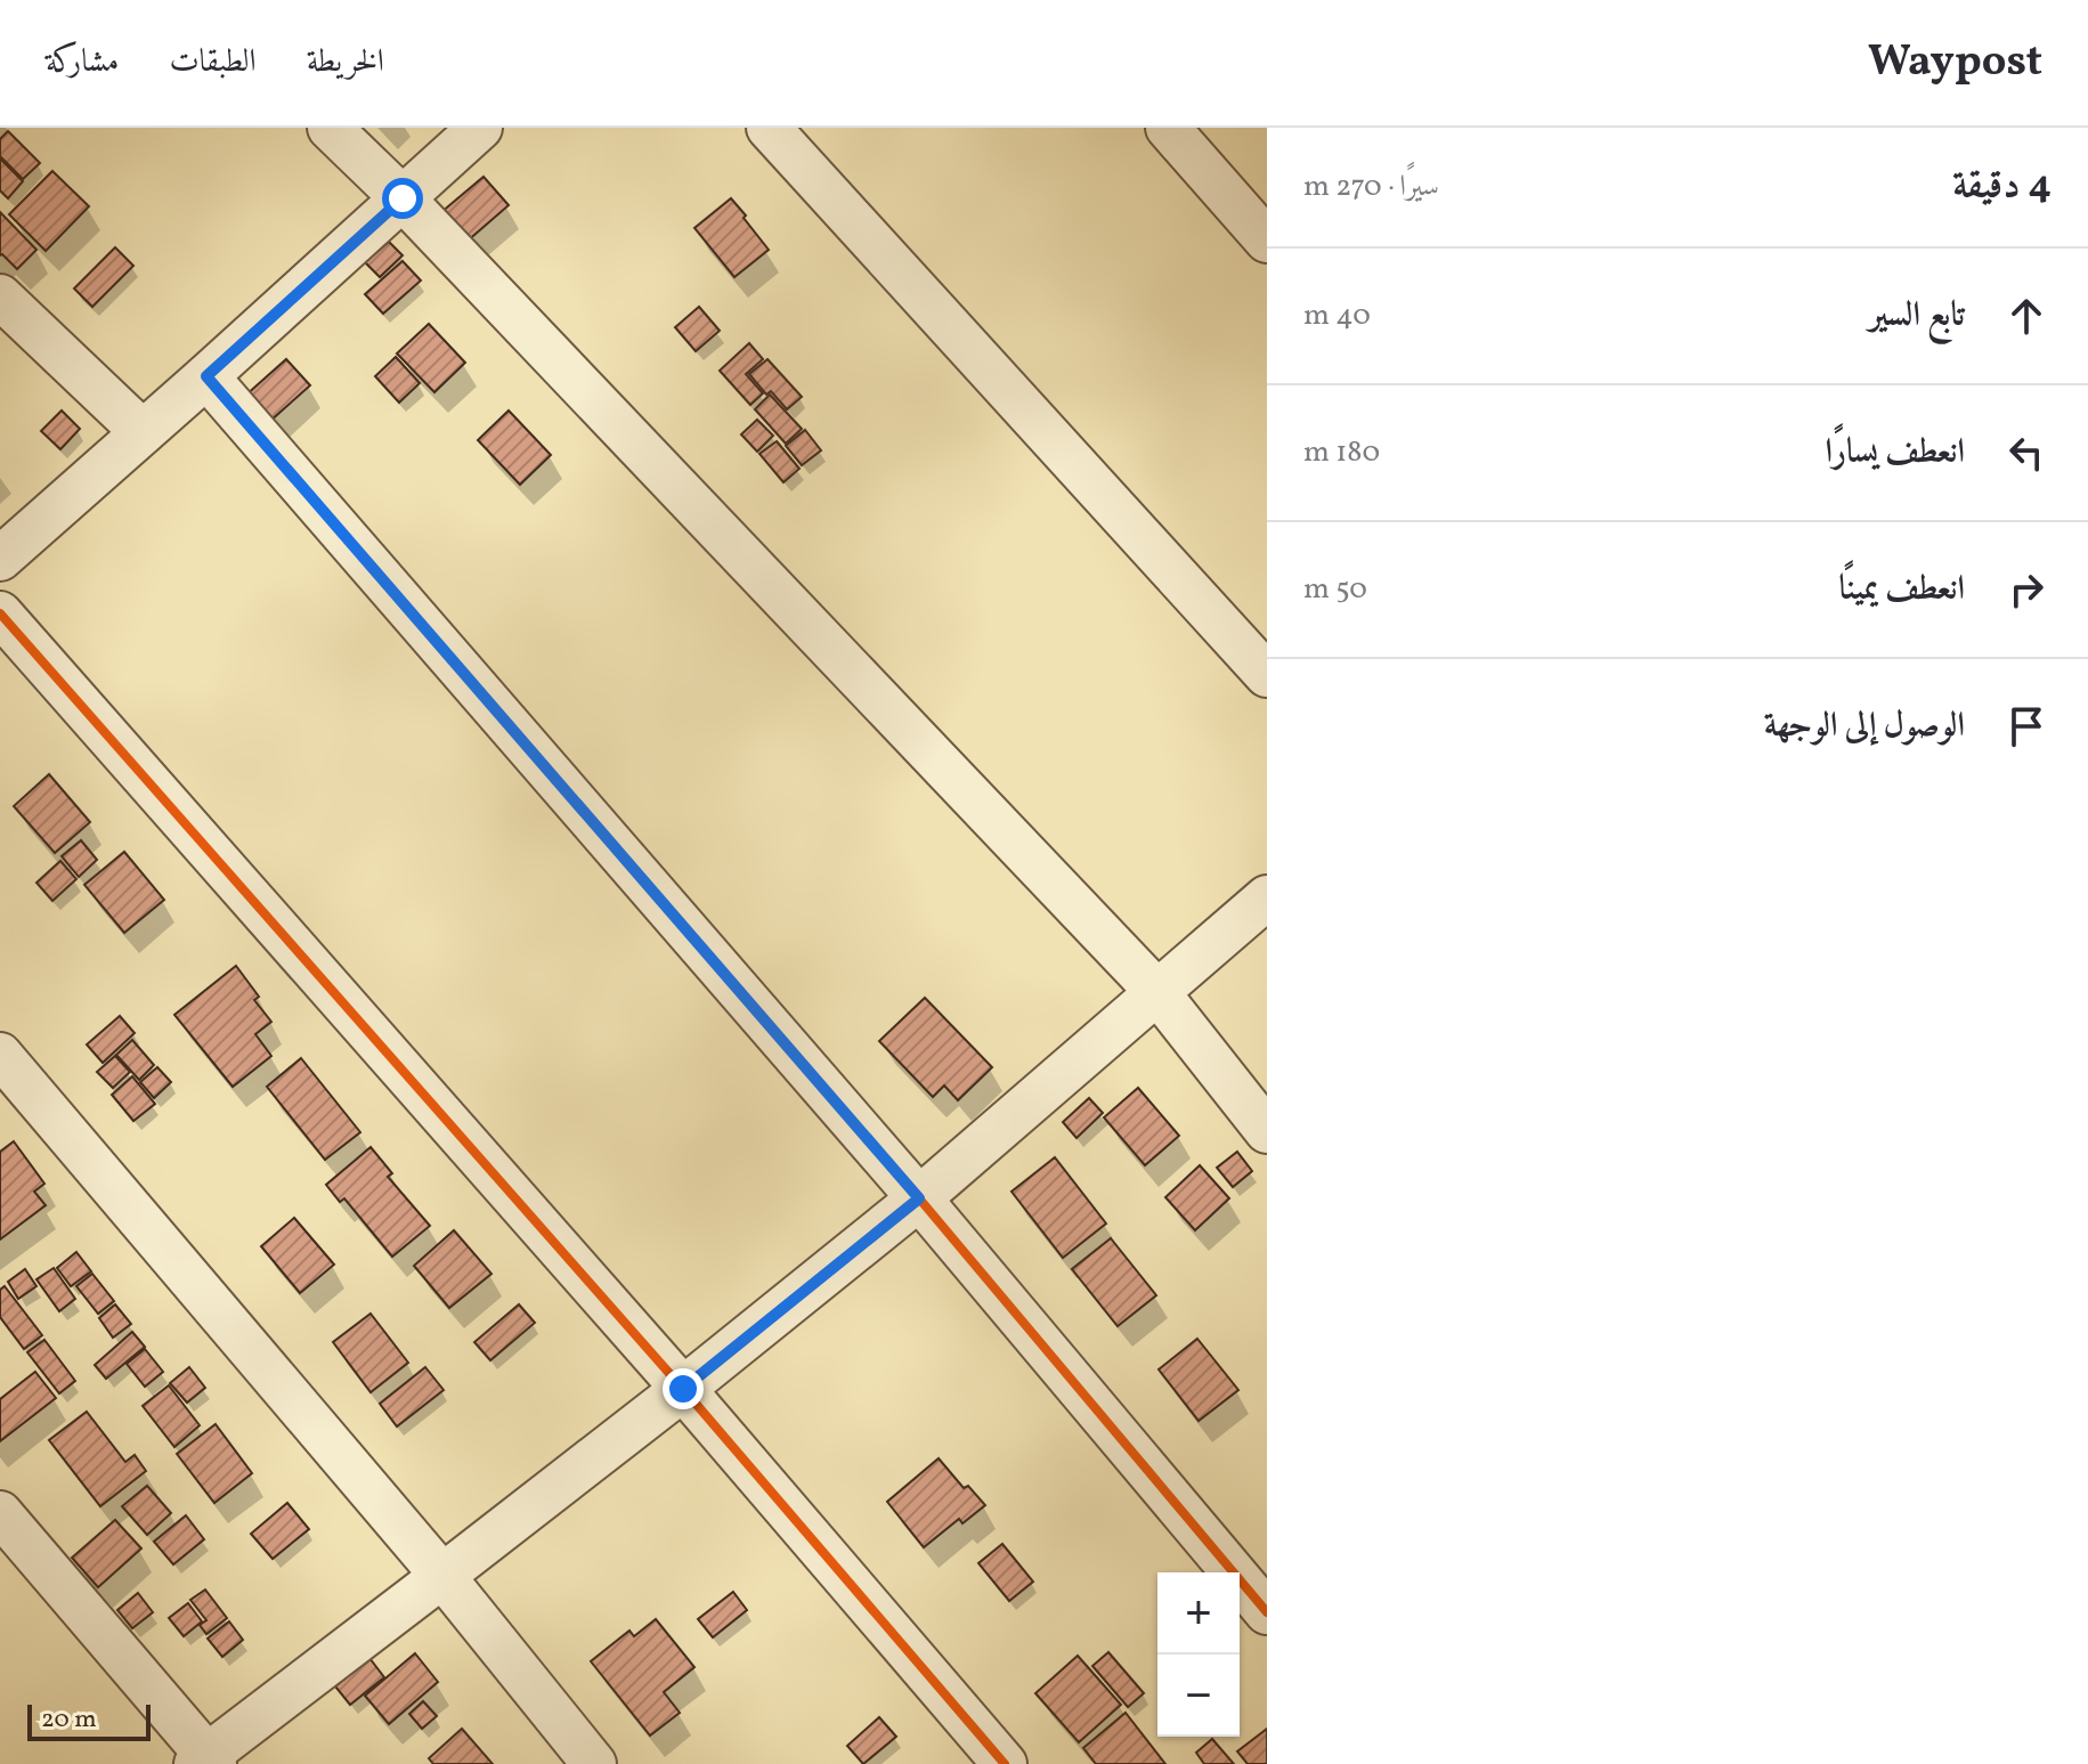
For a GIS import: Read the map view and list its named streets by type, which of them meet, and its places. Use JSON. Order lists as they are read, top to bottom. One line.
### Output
{"scale_bar":"20 m","page":{"header":"Waypost","nav":["الخريطة","الطبقات","مشاركة"],"heading":["4 دقيقة","سيرًا · 270 m"],"list":[["تابع السير","40 m"],["انعطف يسارًا","180 m"],["انعطف يمينًا","50 m"],"الوصول إلى الوجهة"],"map_buttons":["+","−"],"scale":"20 m"}}
